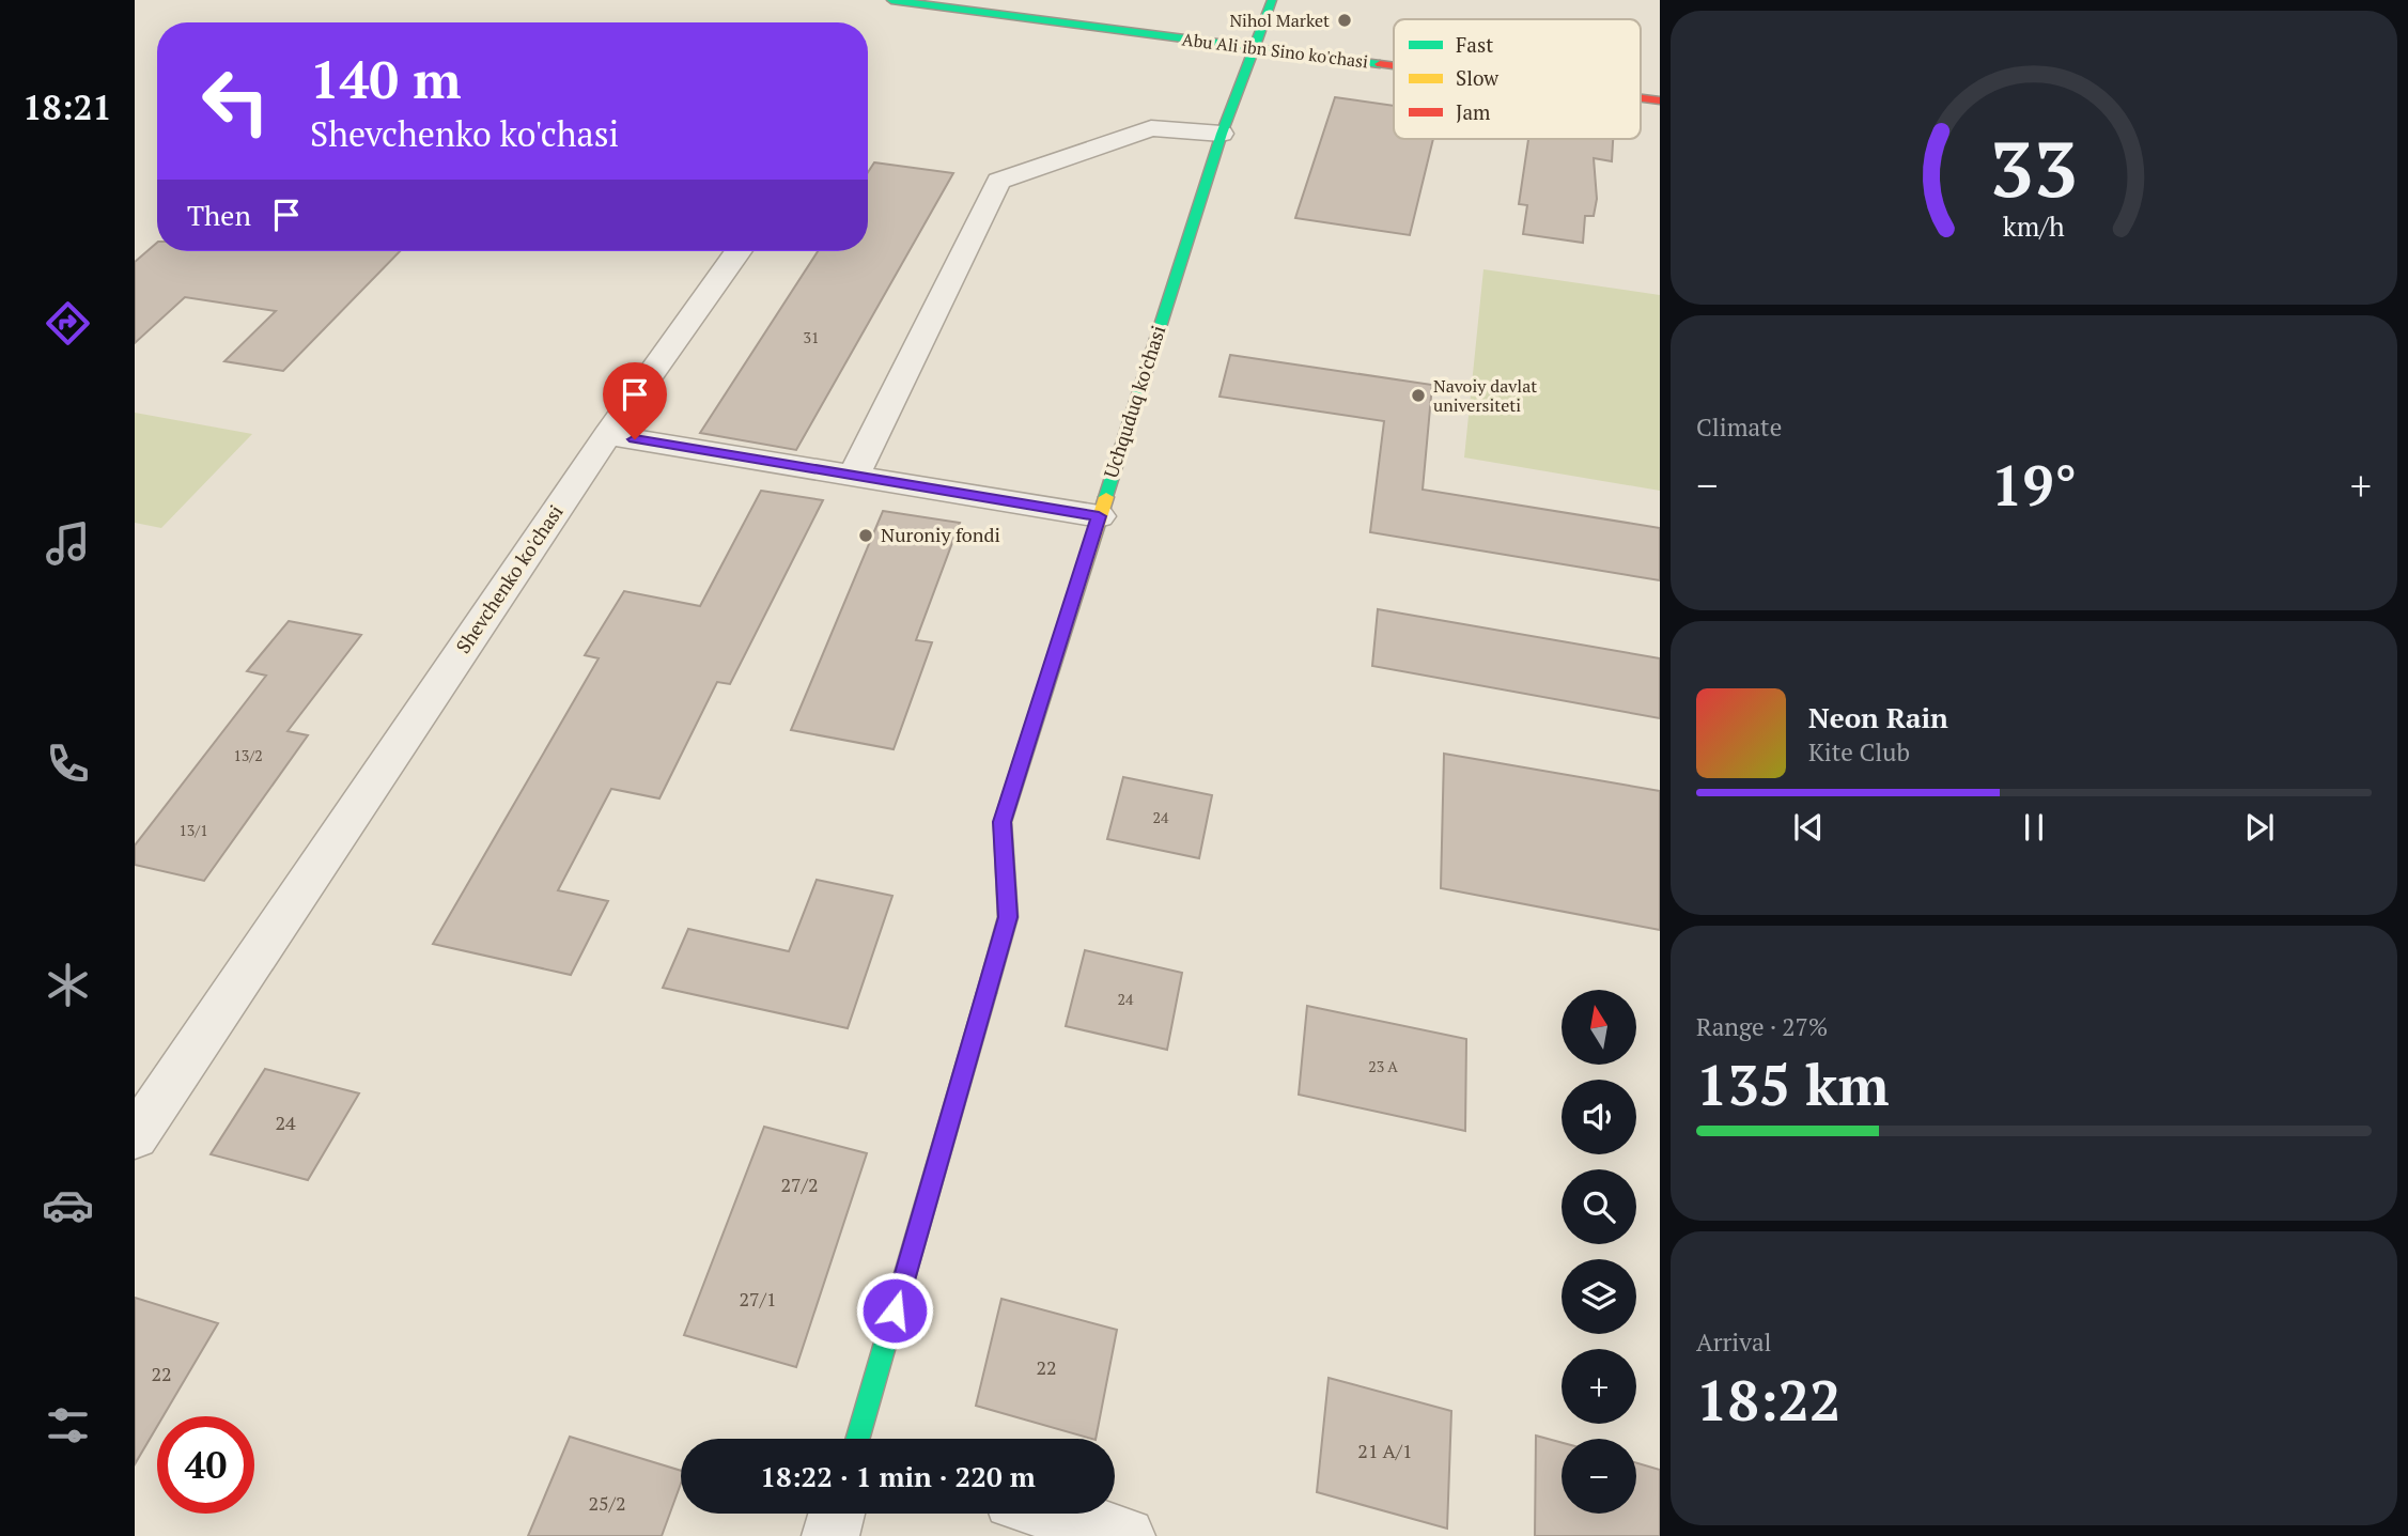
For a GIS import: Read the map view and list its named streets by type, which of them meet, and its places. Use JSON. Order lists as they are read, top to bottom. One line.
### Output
{"streets":{"street":["Abu Ali ibn Sino ko'chasi","Uchquduq ko'chasi","Shevchenko ko'chasi"]},"crossings":[["Abu Ali ibn Sino ko'chasi","Uchquduq ko'chasi"]],"places":["Nihol Market","Navoiy davlat universiteti","Nuroniy fondi"],"house_numbers":["31","13/2","24","13/1","24","23 А","24","27/2","27/1","22","22","21 А/1","25/2"],"legend":["Fast","Slow","Jam"],"north":"top","page":{"tabs":"18:21","turn":["140 m","Shevchenko ko'chasi"],"then":"Then","tile":["Climate",["Range · 27%","135 km"],["Arrival","18:22"]],"heat":["−","19°","+"],"song":["Neon Rain","Kite Club"],"map_buttons":["+","−"],"limit":"40","trip":"18:22 · 1 min · 220 m","gauge":["33","km/h"]}}
